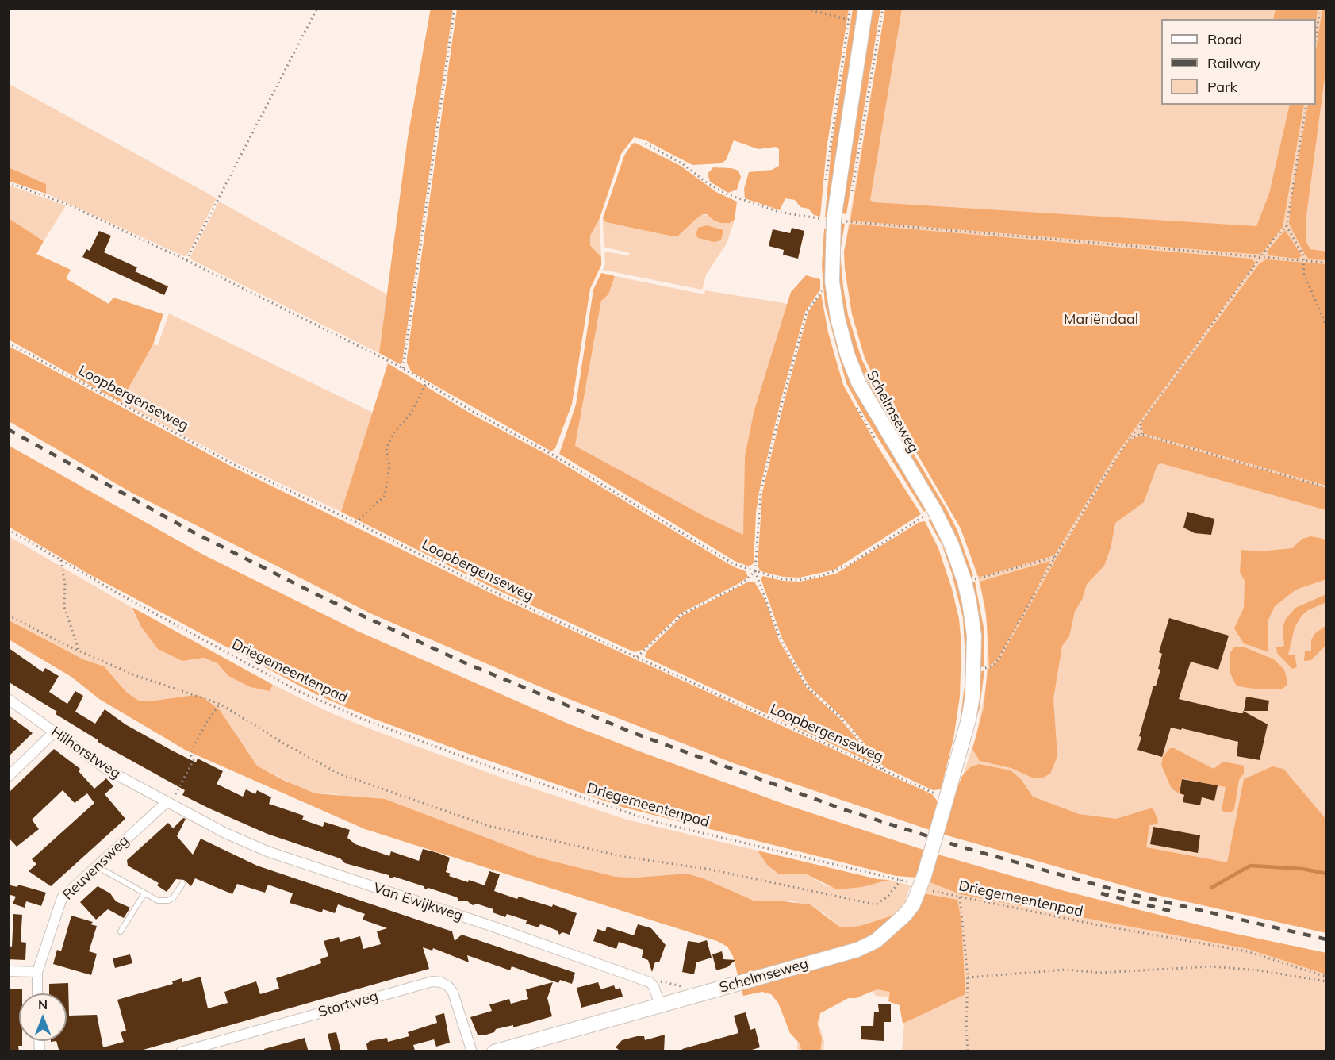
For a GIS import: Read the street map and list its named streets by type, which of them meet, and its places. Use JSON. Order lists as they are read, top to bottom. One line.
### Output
{"streets":{"main road":["Schelmseweg"],"street":["Hilhorstweg","Reuvensweg","Van Ewijkweg","Stortweg"],"path":["Loopbergenseweg","Driegemeentenpad"]},"crossings":[["Loopbergenseweg","Schelmseweg"],["Schelmseweg","Driegemeentenpad"],["Hilhorstweg","Reuvensweg"],["Hilhorstweg","Van Ewijkweg"],["Reuvensweg","Van Ewijkweg"]],"parks":["Mariëndaal"],"legend":["Road","Railway","Park"],"north":"top"}
